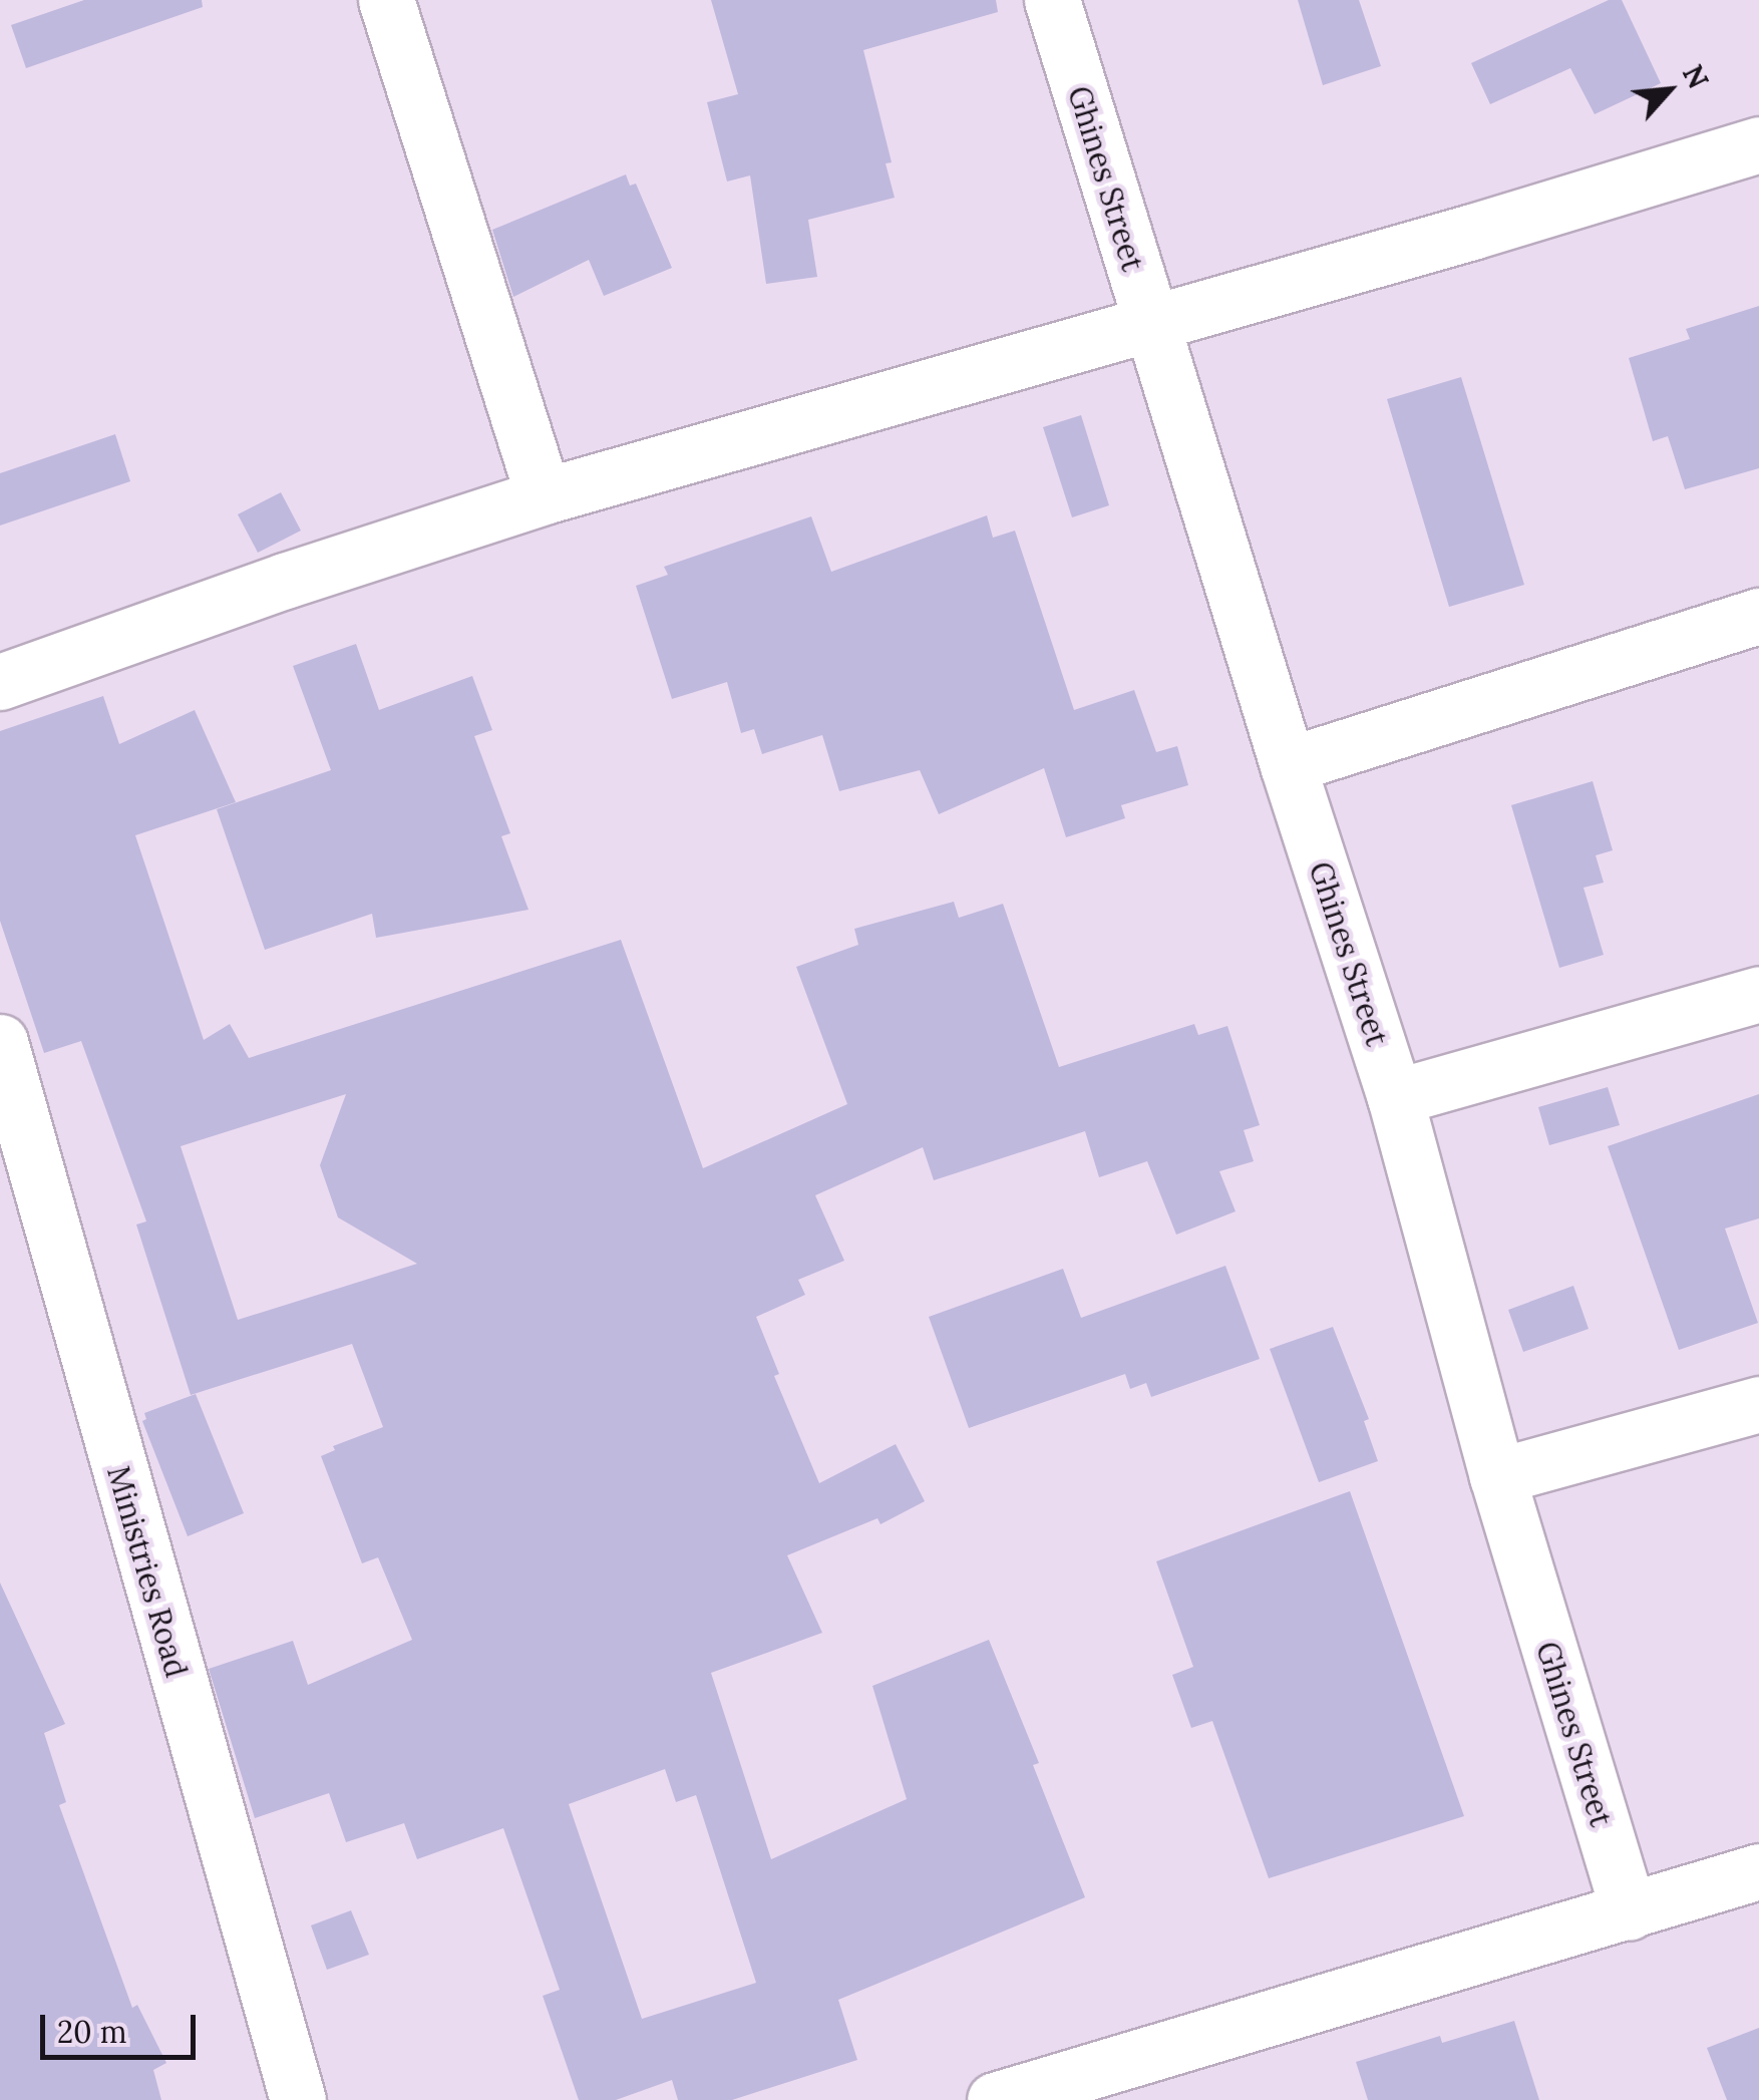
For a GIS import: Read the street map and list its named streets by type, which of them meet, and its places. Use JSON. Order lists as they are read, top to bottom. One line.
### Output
{"streets":{"street":["Ghines Street","Ministries Road"]},"scale_bar":"20 m","north":"top right"}
